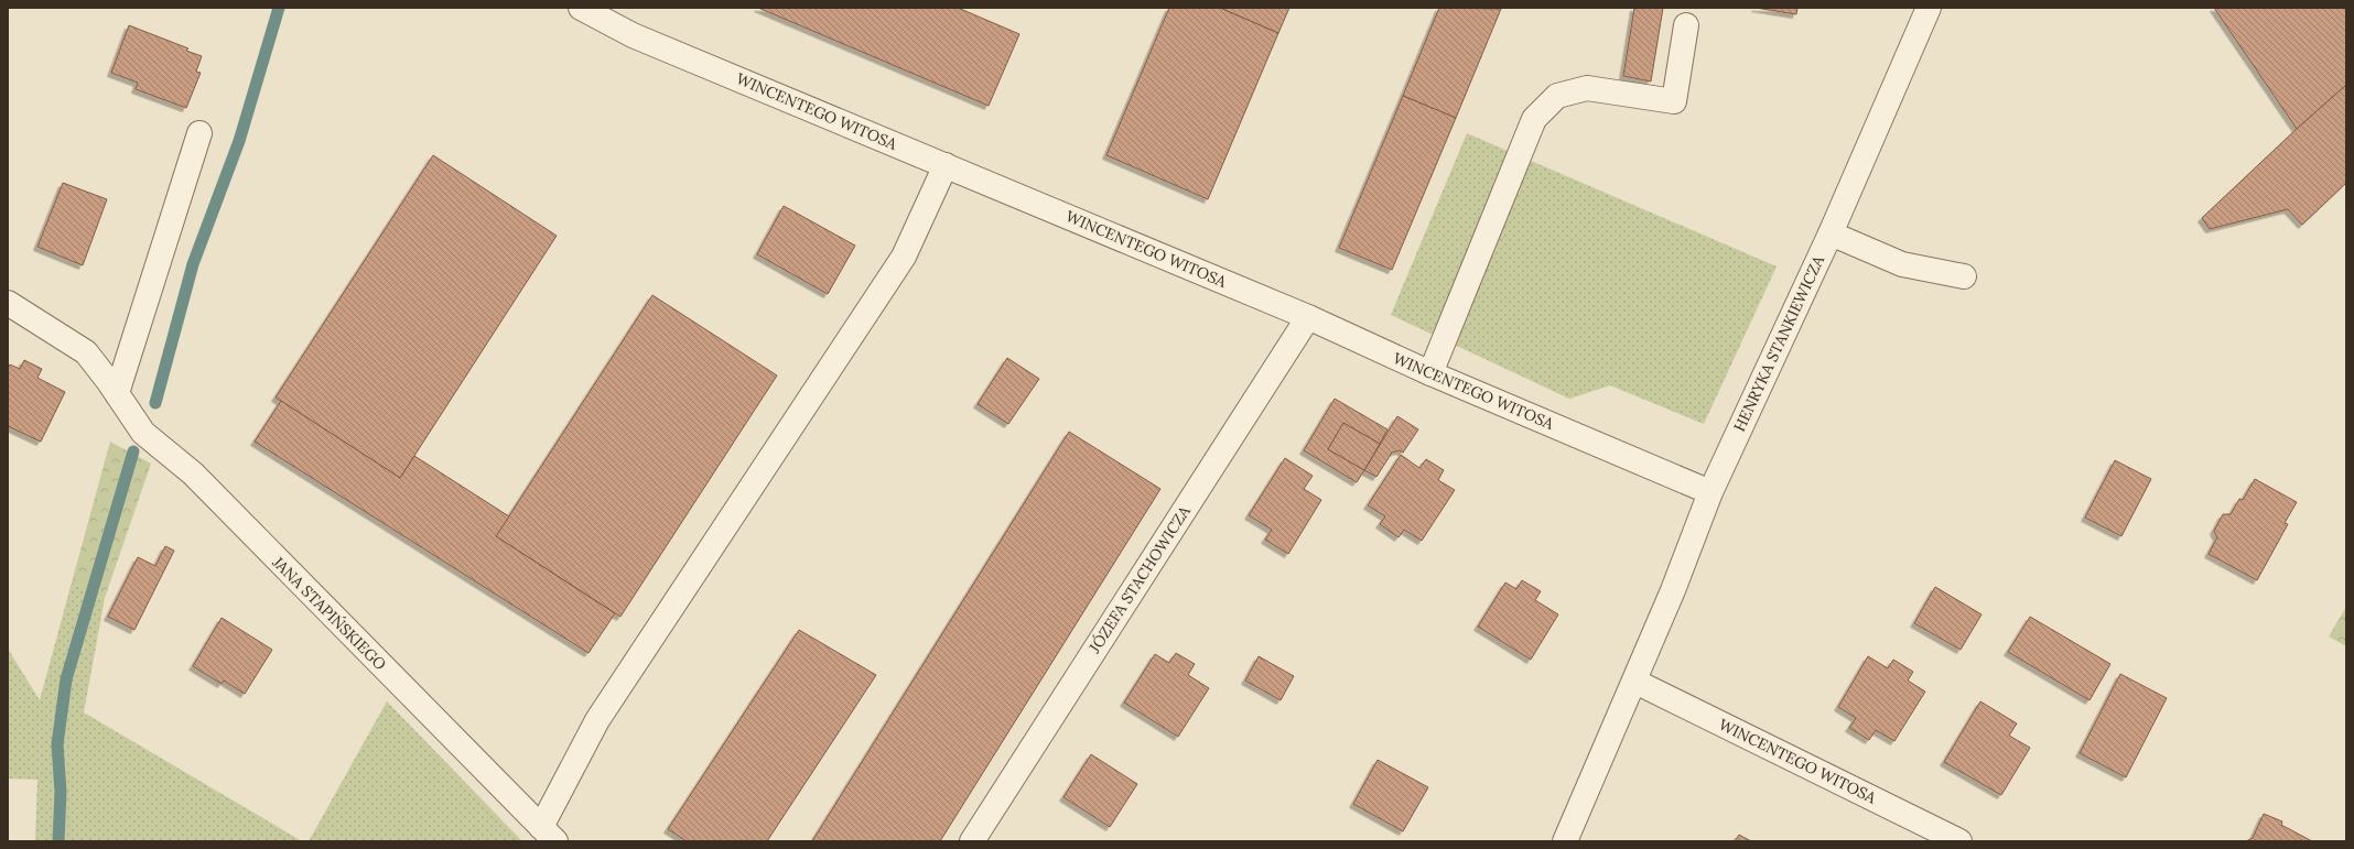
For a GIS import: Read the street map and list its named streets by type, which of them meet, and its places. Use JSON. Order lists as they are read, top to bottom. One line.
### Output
{"streets":{"street":["WINCENTEGO WITOSA","HENRYKA STANKIEWICZA","JÓZEFA STACHOWICZA","JANA STAPIŃSKIEGO"]},"crossings":[["WINCENTEGO WITOSA","HENRYKA STANKIEWICZA"],["WINCENTEGO WITOSA","JÓZEFA STACHOWICZA"]]}
